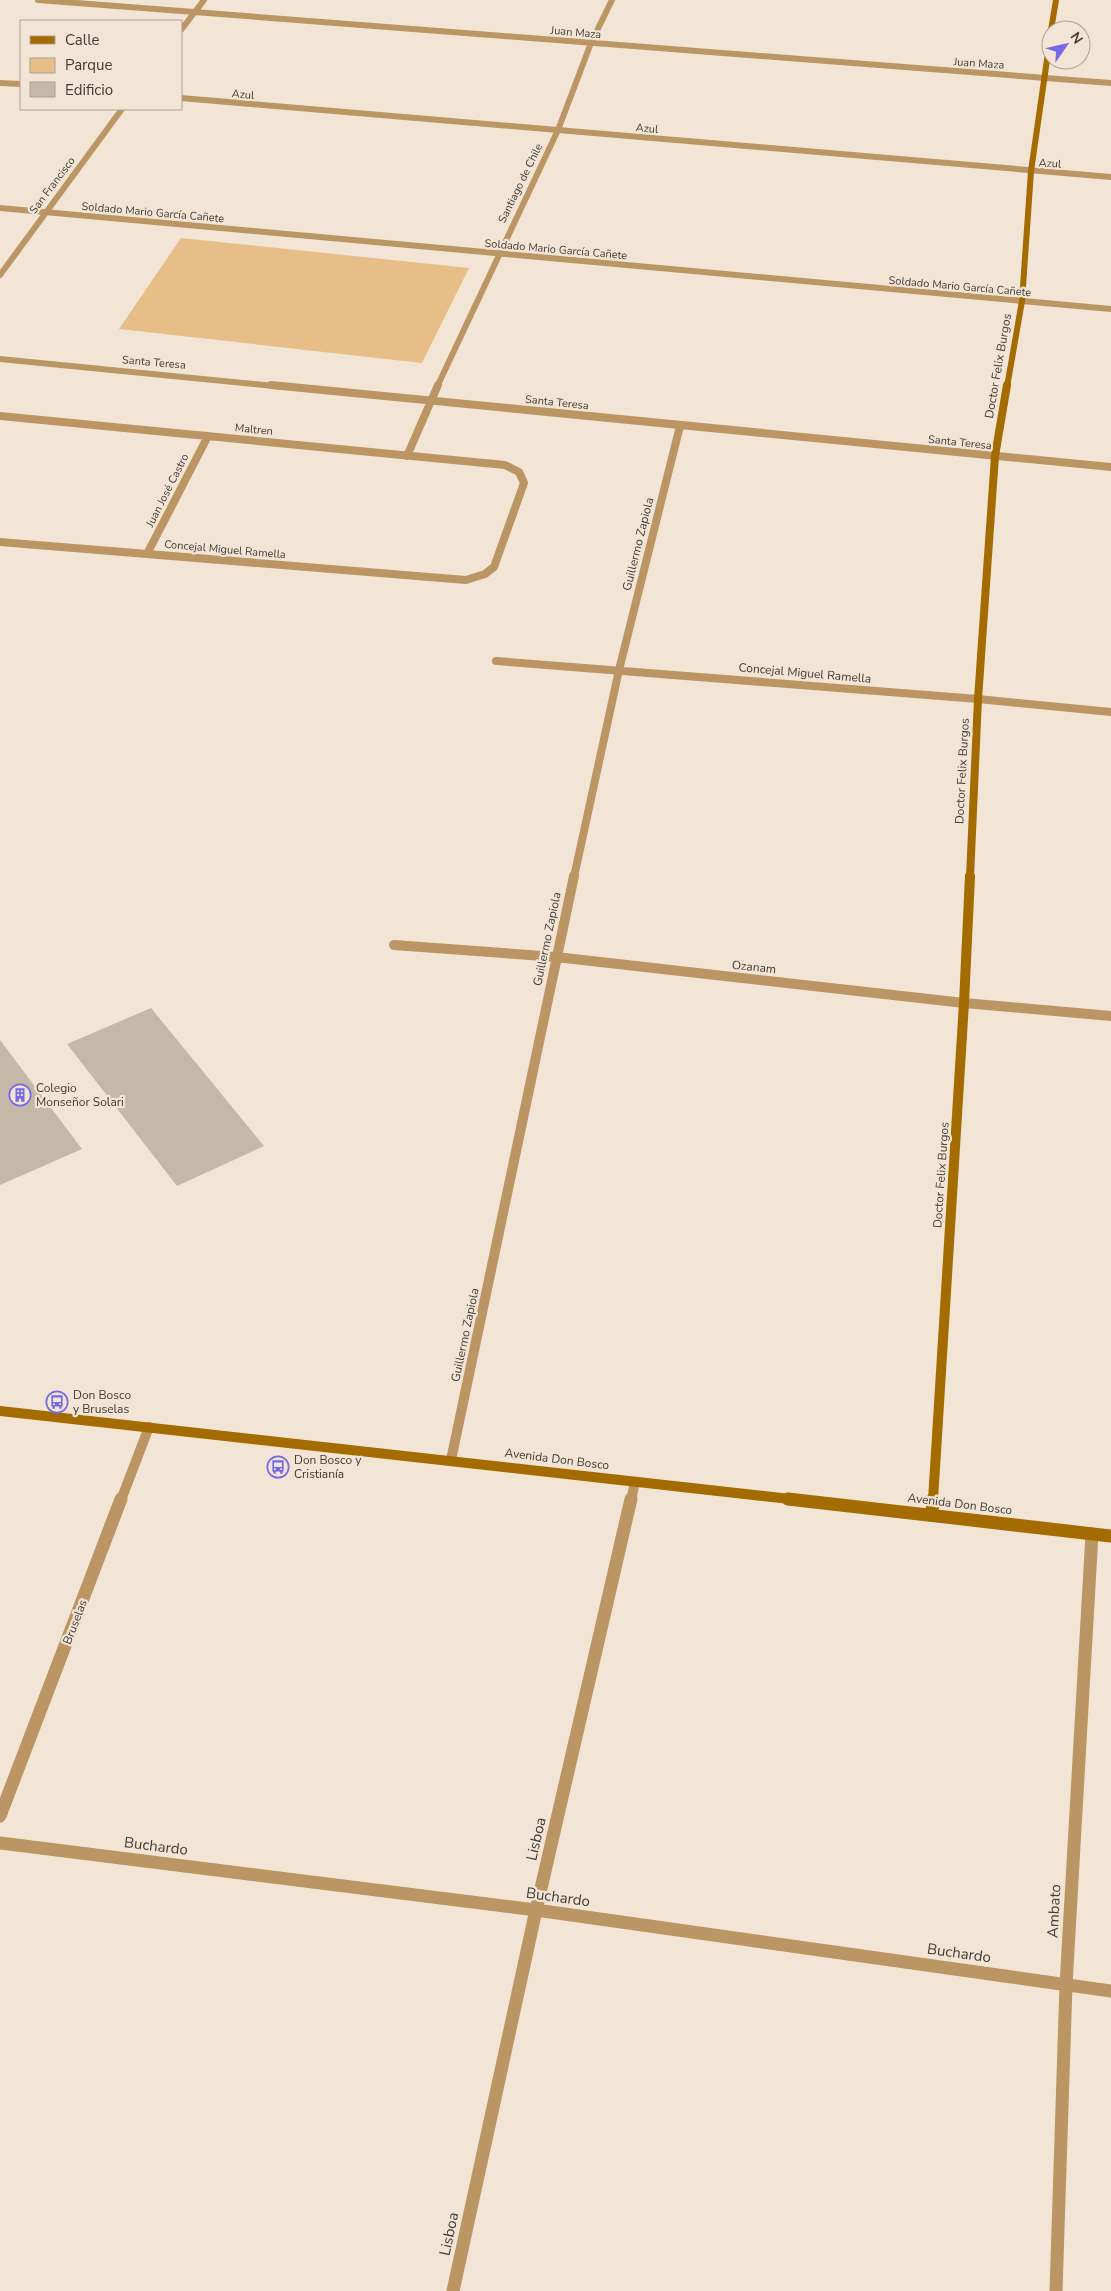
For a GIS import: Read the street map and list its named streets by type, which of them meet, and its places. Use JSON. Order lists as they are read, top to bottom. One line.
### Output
{"streets":{"street":["Juan Maza","Azul","Santiago de Chile","San Francisco","Soldado Mario García Cañete","Santa Teresa","Doctor Felix Burgos","Maltren","Juan José Castro","Guillermo Zapiola","Concejal Miguel Ramella","Ozanam","Avenida Don Bosco","Bruselas","Lisboa","Buchardo","Ambato"]},"crossings":[["Juan Maza","Santiago de Chile"],["Juan Maza","Doctor Felix Burgos"],["Azul","Santiago de Chile"],["Azul","Doctor Felix Burgos"],["Santiago de Chile","Soldado Mario García Cañete"],["Santiago de Chile","Santa Teresa"],["Santiago de Chile","Maltren"],["San Francisco","Soldado Mario García Cañete"],["Soldado Mario García Cañete","Doctor Felix Burgos"],["Santa Teresa","Doctor Felix Burgos"],["Santa Teresa","Guillermo Zapiola"],["Doctor Felix Burgos","Concejal Miguel Ramella"],["Doctor Felix Burgos","Ozanam"],["Doctor Felix Burgos","Avenida Don Bosco"],["Maltren","Juan José Castro"],["Maltren","Concejal Miguel Ramella"],["Juan José Castro","Concejal Miguel Ramella"],["Guillermo Zapiola","Concejal Miguel Ramella"],["Guillermo Zapiola","Ozanam"],["Guillermo Zapiola","Avenida Don Bosco"],["Avenida Don Bosco","Bruselas"],["Avenida Don Bosco","Lisboa"],["Avenida Don Bosco","Ambato"],["Lisboa","Buchardo"],["Buchardo","Ambato"]],"places":{"building":["Colegio Monseñor Solari"],"bus stop":["Don Bosco y Bruselas","Don Bosco y Cristianía"]},"legend":["Calle","Parque","Edificio"],"north":"top right"}
